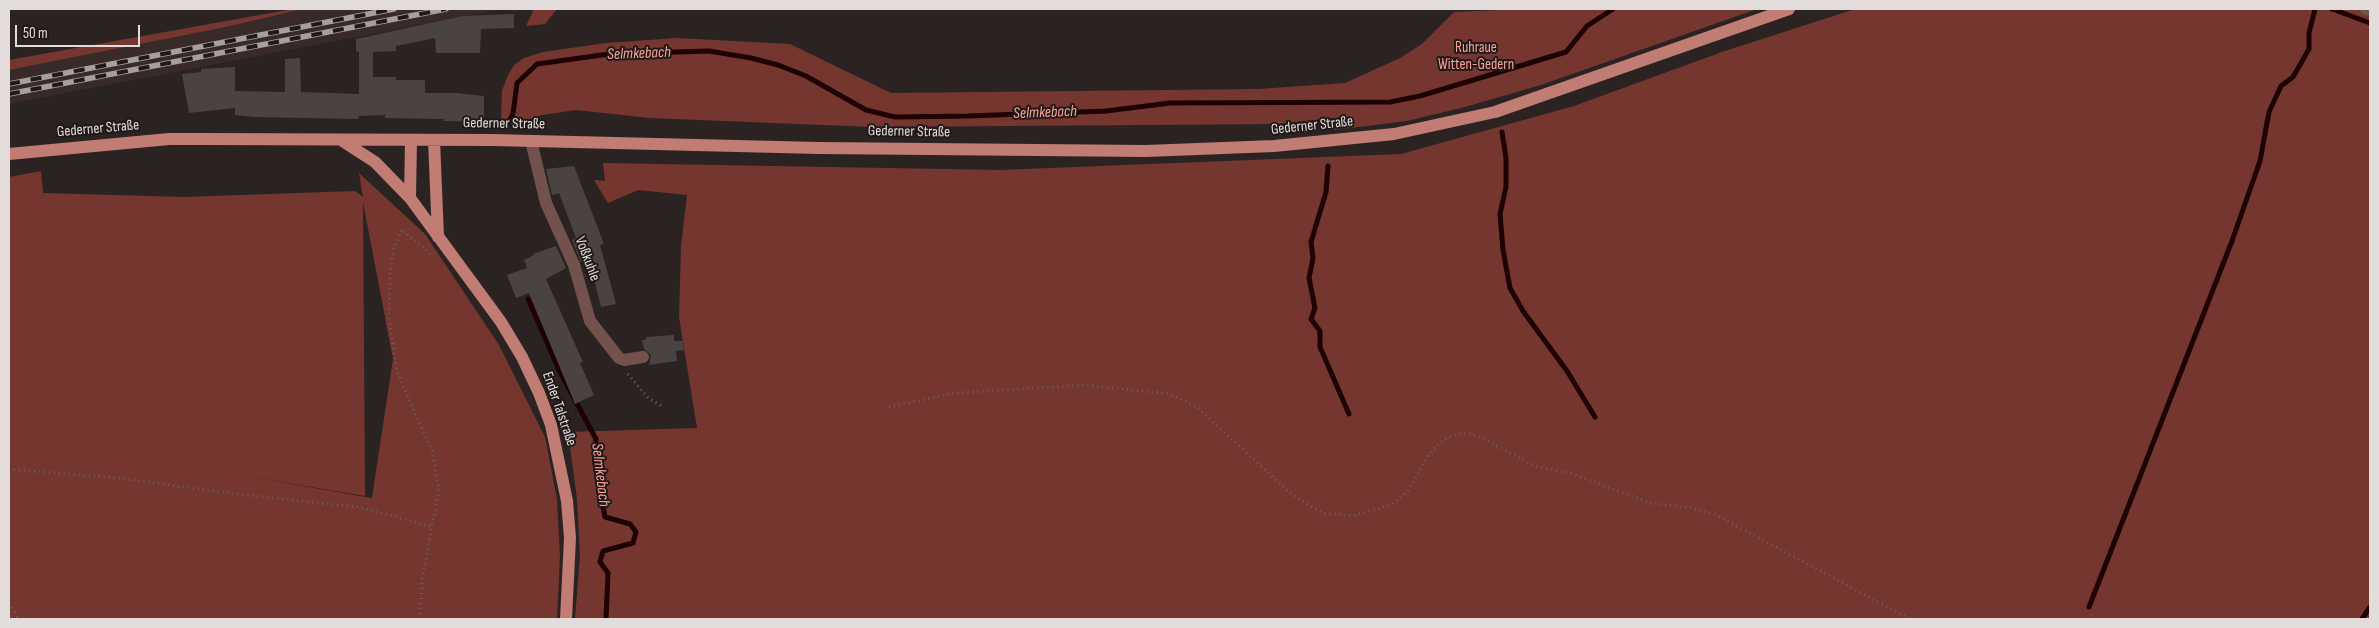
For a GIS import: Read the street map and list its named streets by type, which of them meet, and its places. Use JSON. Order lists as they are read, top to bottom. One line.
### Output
{"streets":{"main road":["Gederner Straße","Ender Talstraße"],"street":["Voßkuhle"]},"crossings":[["Gederner Straße","Voßkuhle"],["Gederner Straße","Ender Talstraße"]],"water":["Selmkebach"],"parks":["Ruhraue Witten-Gedern"],"scale_bar":"50 m"}
